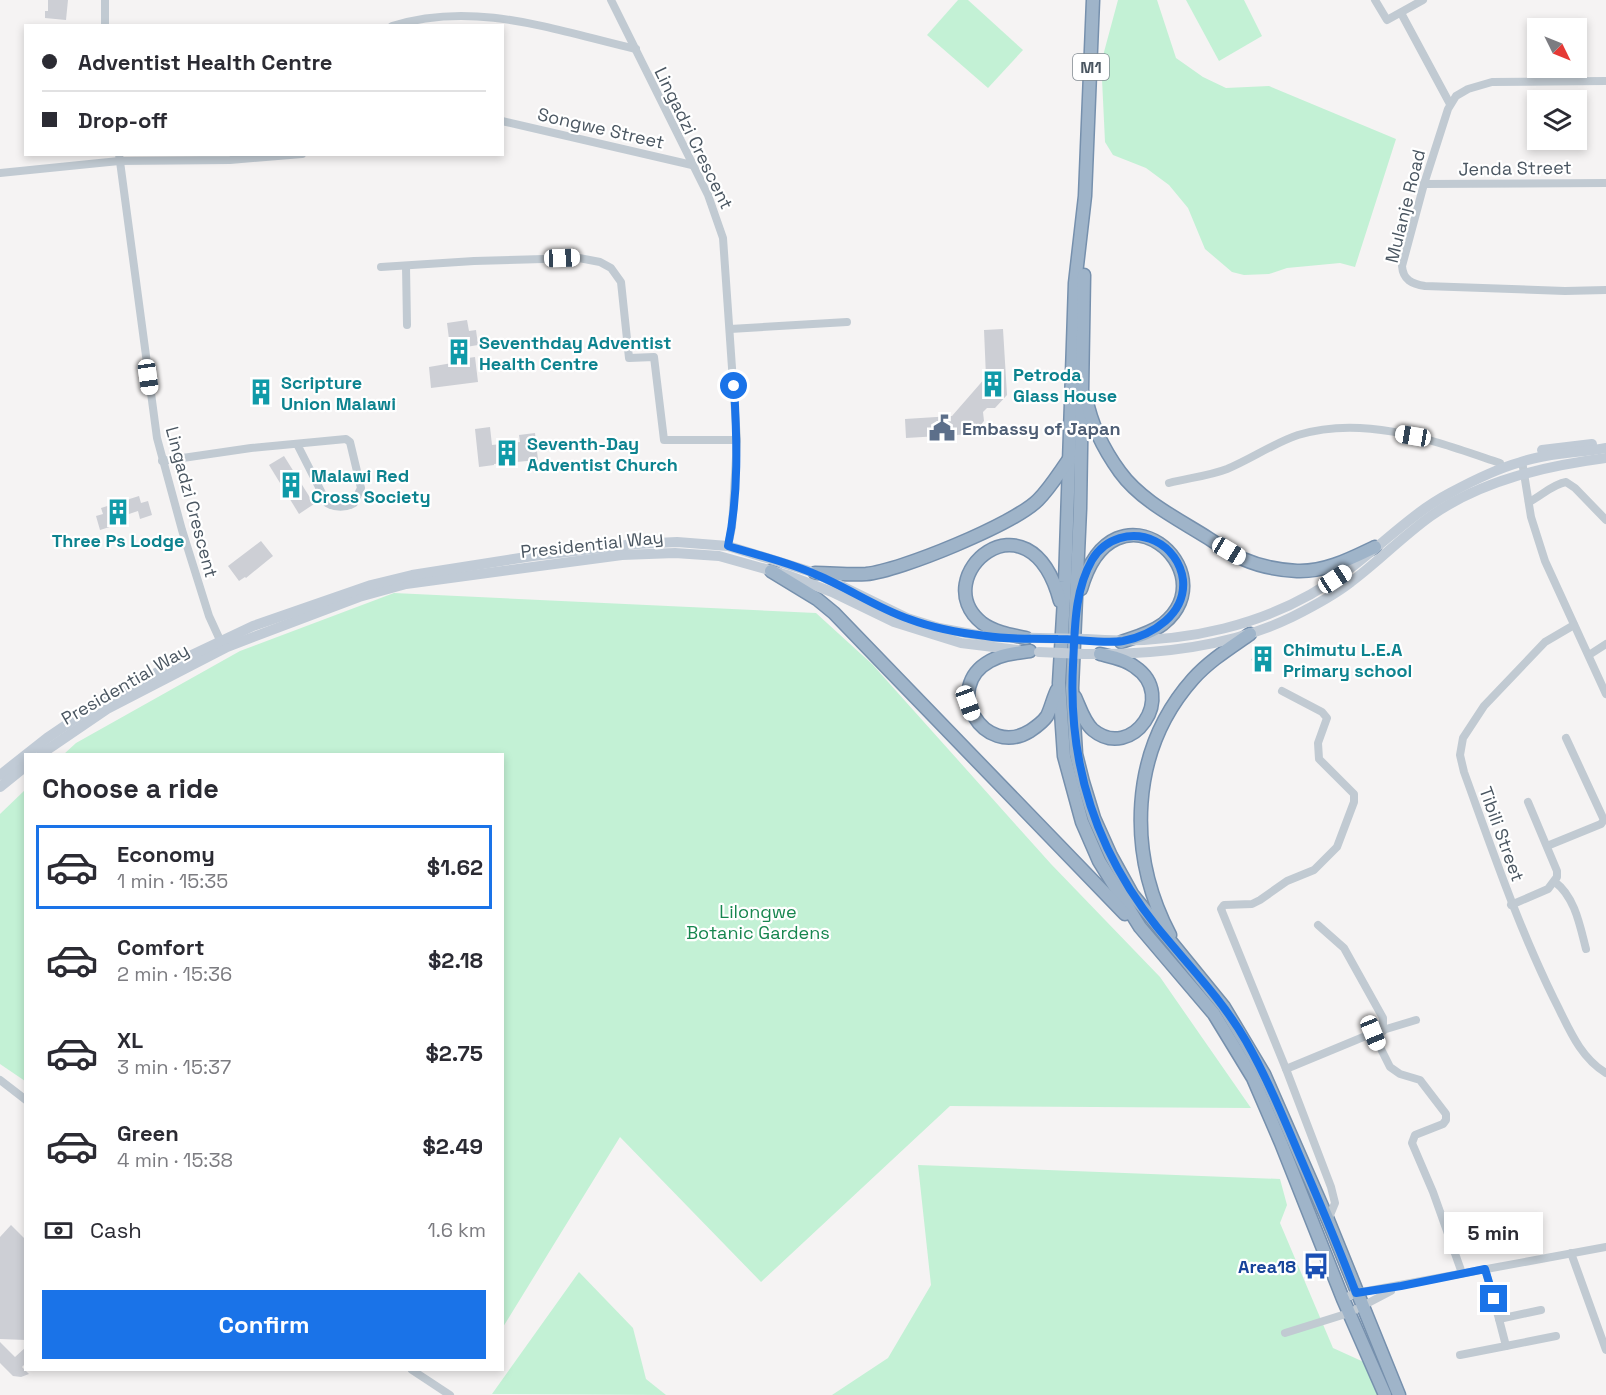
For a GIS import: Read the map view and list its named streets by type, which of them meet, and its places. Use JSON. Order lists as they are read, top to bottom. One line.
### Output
{"streets":{"highway":["M1"],"main road":["Presidential Way"],"street":["Songwe Street","Lingadzi Crescent","Jenda Street","Mulanje Road","Tibili Street"]},"crossings":[["Songwe Street","Lingadzi Crescent"],["Lingadzi Crescent","Presidential Way"],["Jenda Street","Mulanje Road"]],"parks":["Lilongwe Botanic Gardens"],"places":{"building":["Seventhday Adventist Health Centre","Petroda Glass House","Scripture Union Malawi","Seventh-Day Adventist Church","Malawi Red Cross Society","Three Ps Lodge","Chimutu L.E.A Primary school"],"public building":["Embassy of Japan"],"bus stop":["Area18"]},"north":"bottom right","page":{"banner":["Adventist Health Centre","Drop-off"],"heading":"Choose a ride","list":[{"name":"Economy","note":"1 min · 15:35","value":"$1.62"},{"name":"Comfort","note":"2 min · 15:36","value":"$2.18"},{"name":"XL","note":"3 min · 15:37","value":"$2.75"},{"name":"Green","note":"4 min · 15:38","value":"$2.49"}],"pay":["Cash","1.6 km"],"bubble":"5 min","buttons":"Confirm"}}
